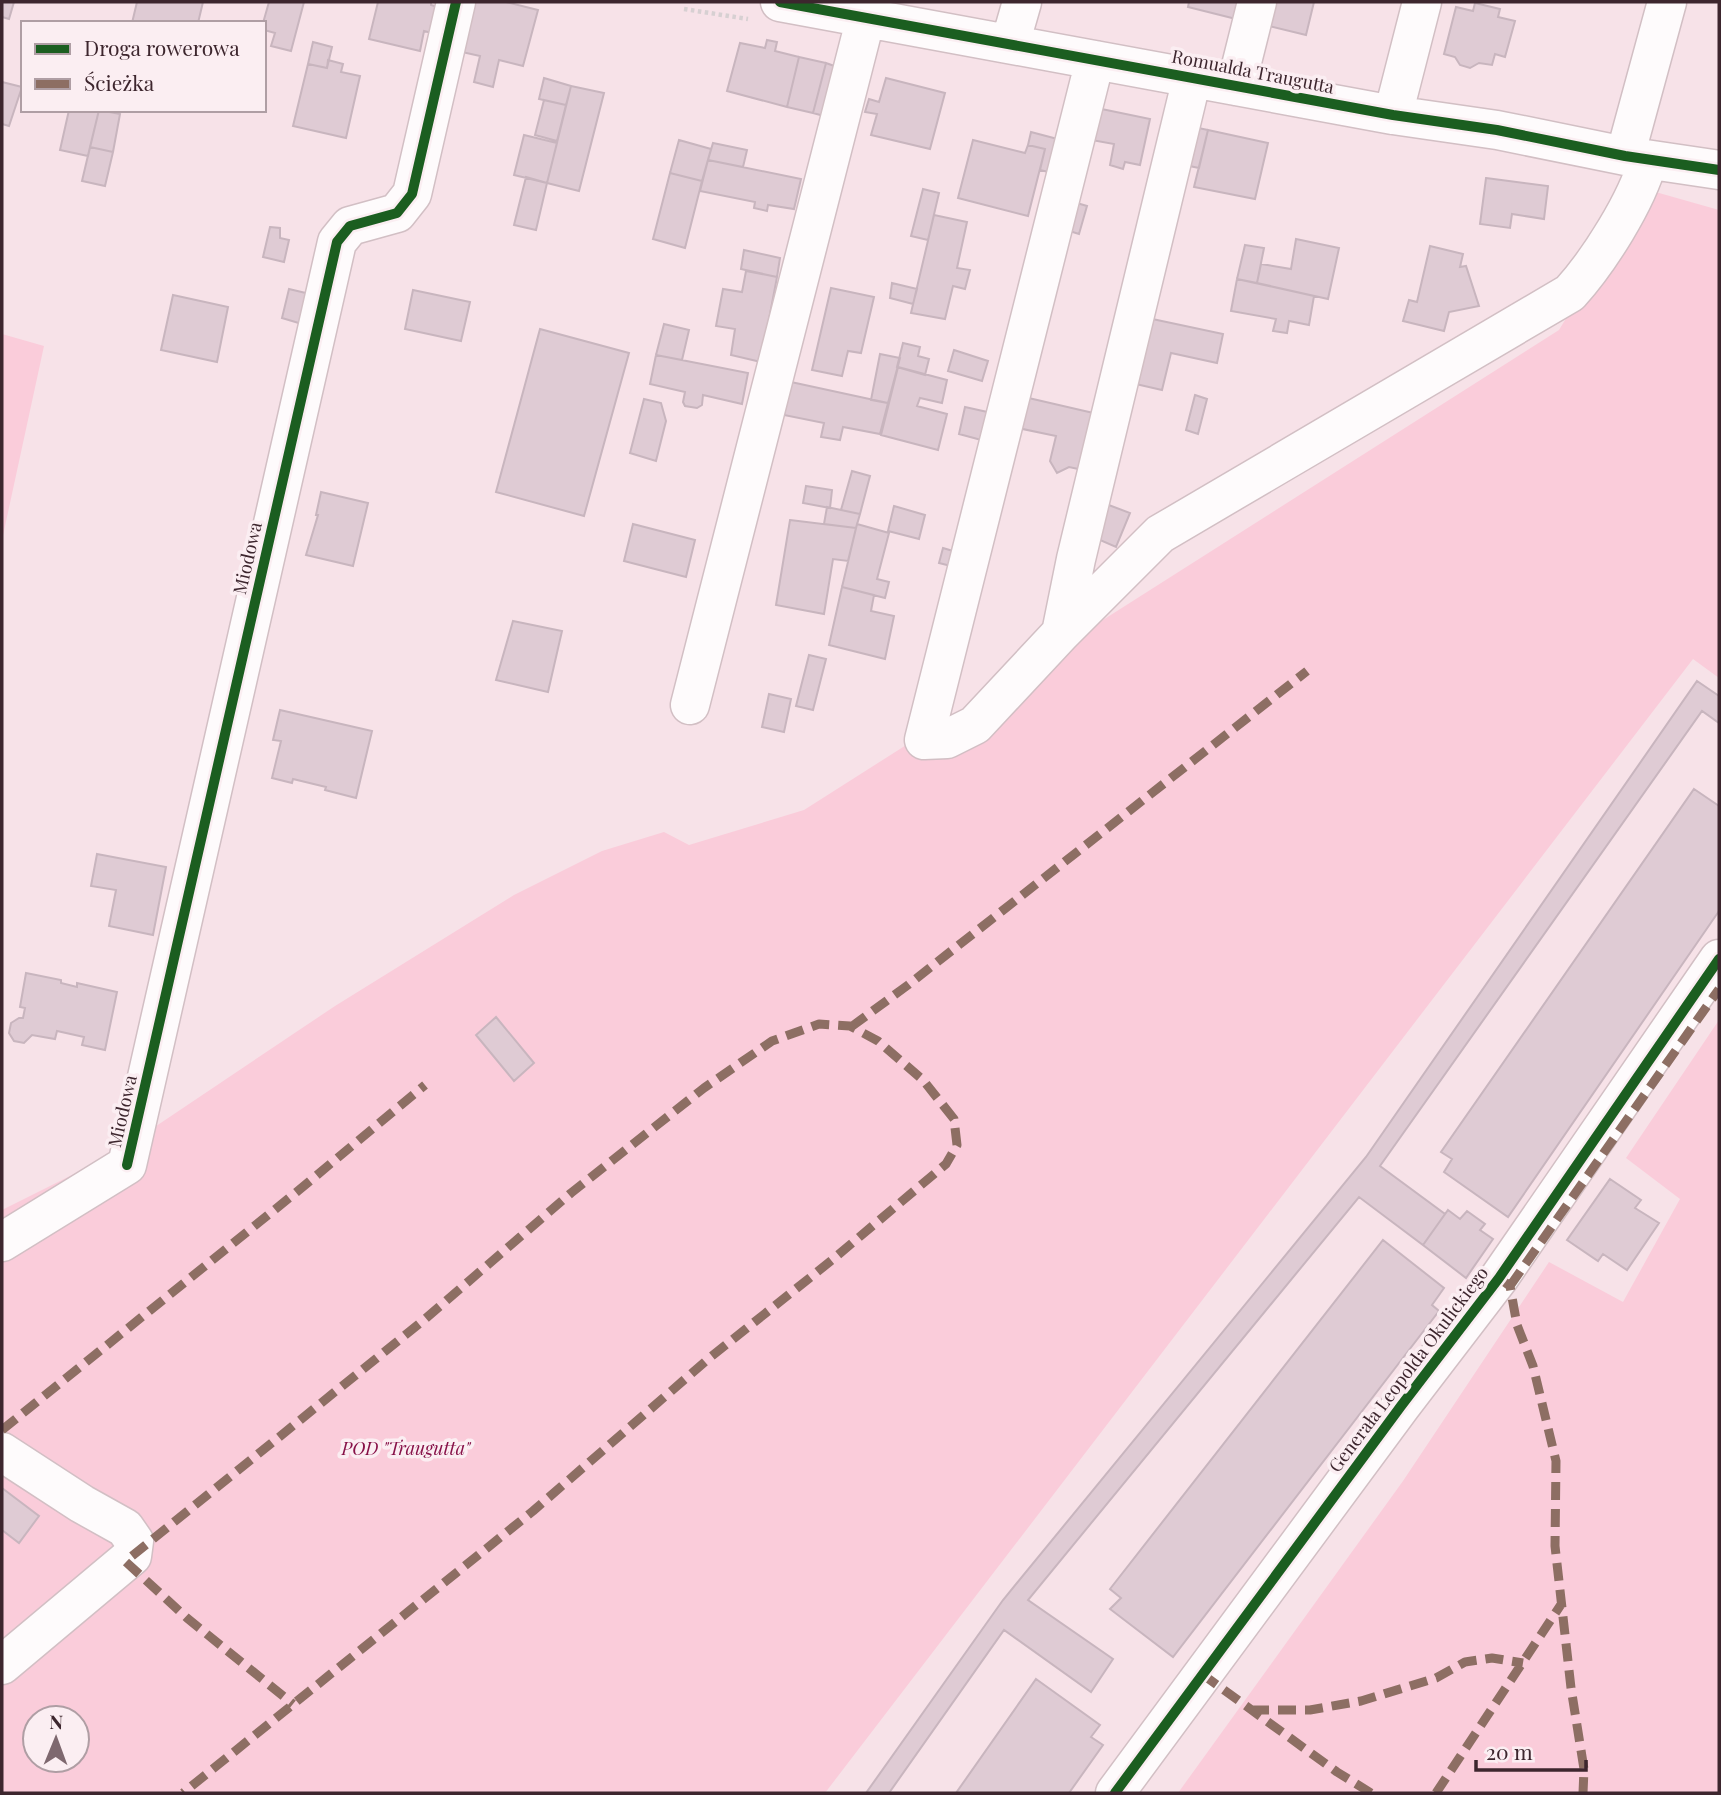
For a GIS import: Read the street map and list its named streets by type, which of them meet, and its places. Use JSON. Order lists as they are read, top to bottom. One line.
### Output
{"streets":{"street":["Romualda Traugutta","Miodowa","Generała Leopolda Okulickiego"]},"parks":["POD \"Traugutta\""],"legend":["Droga rowerowa","Ścieżka"],"scale_bar":"20 m","north":"top"}
